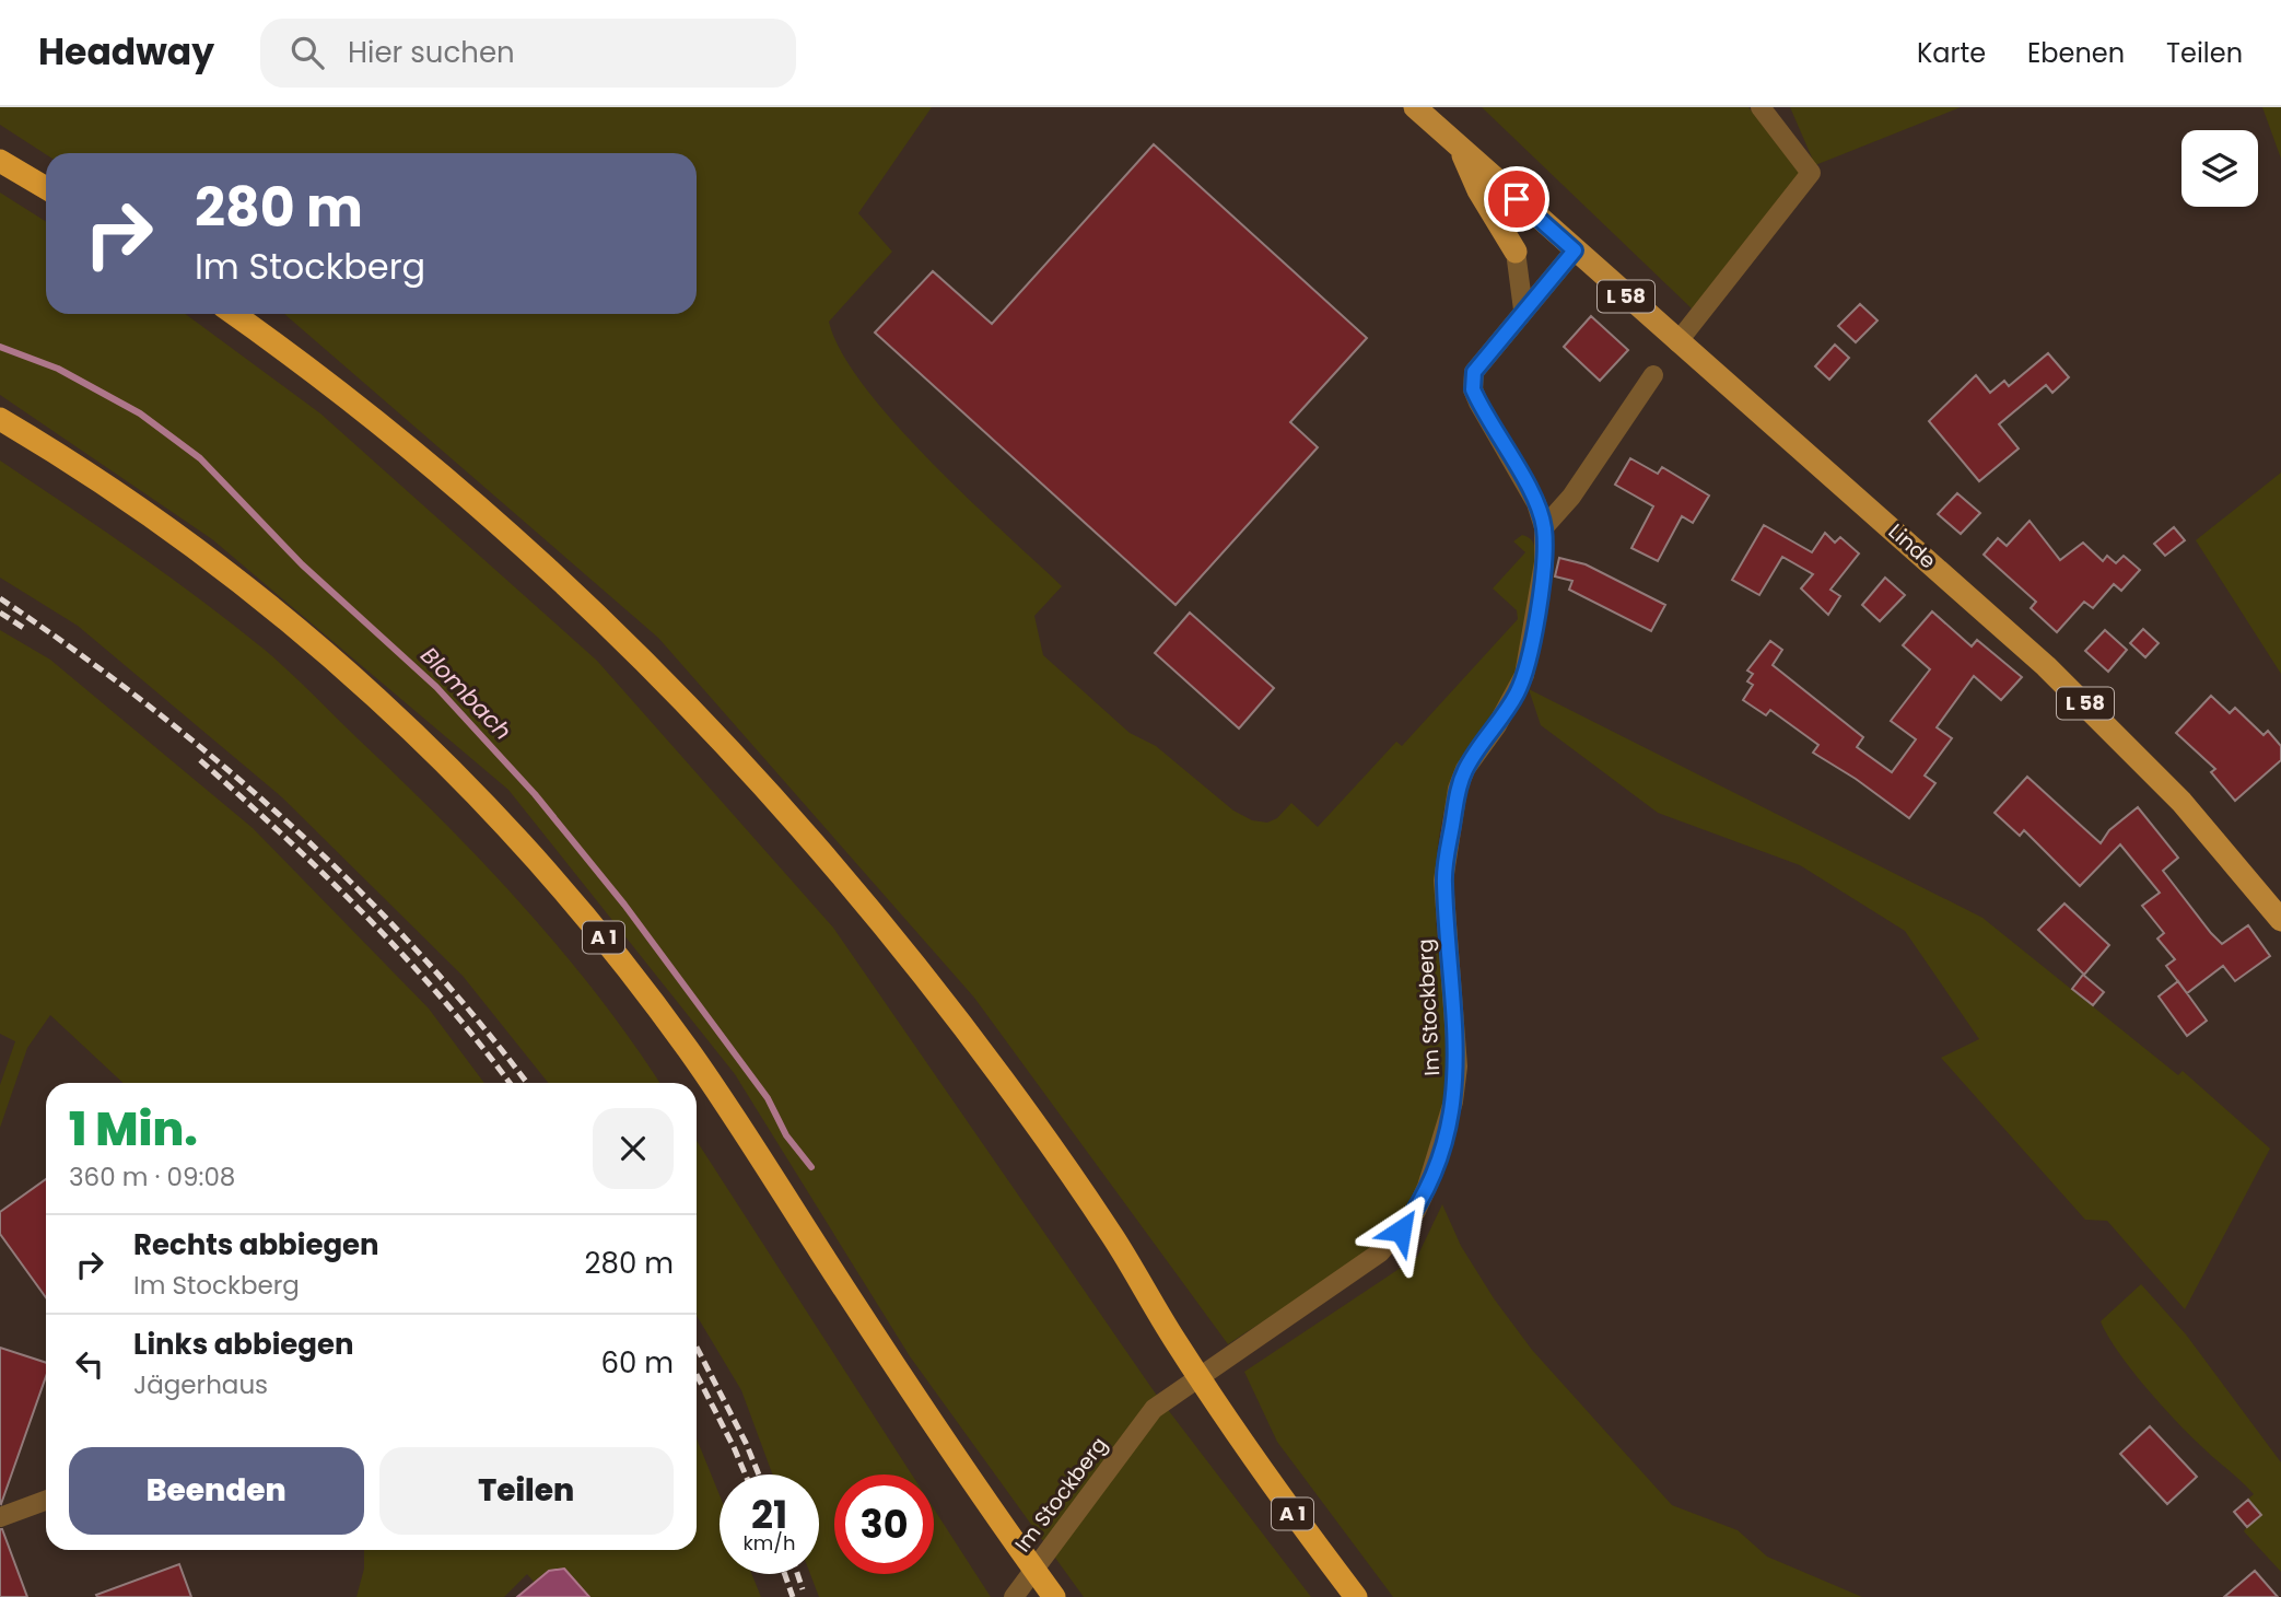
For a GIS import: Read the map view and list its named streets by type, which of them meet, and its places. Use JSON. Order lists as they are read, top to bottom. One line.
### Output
{"streets":{"highway":["A 1"],"main road":["L 58","Linde"],"street":["Im Stockberg"]},"crossings":[["L 58","Linde"],["L 58","Im Stockberg"]],"water":["Blombach"],"page":{"header":"Headway","search":"Hier suchen","nav":["Karte","Ebenen","Teilen"],"turn":["280 m","Im Stockberg"],"heading":["1 Min.","360 m · 09:08"],"list":[{"name":"Rechts abbiegen","note":"Im Stockberg","value":"280 m"},{"name":"Links abbiegen","note":"Jägerhaus","value":"60 m"}],"buttons":["Beenden","Teilen"],"speed":"21 km/h","limit":"30"}}
